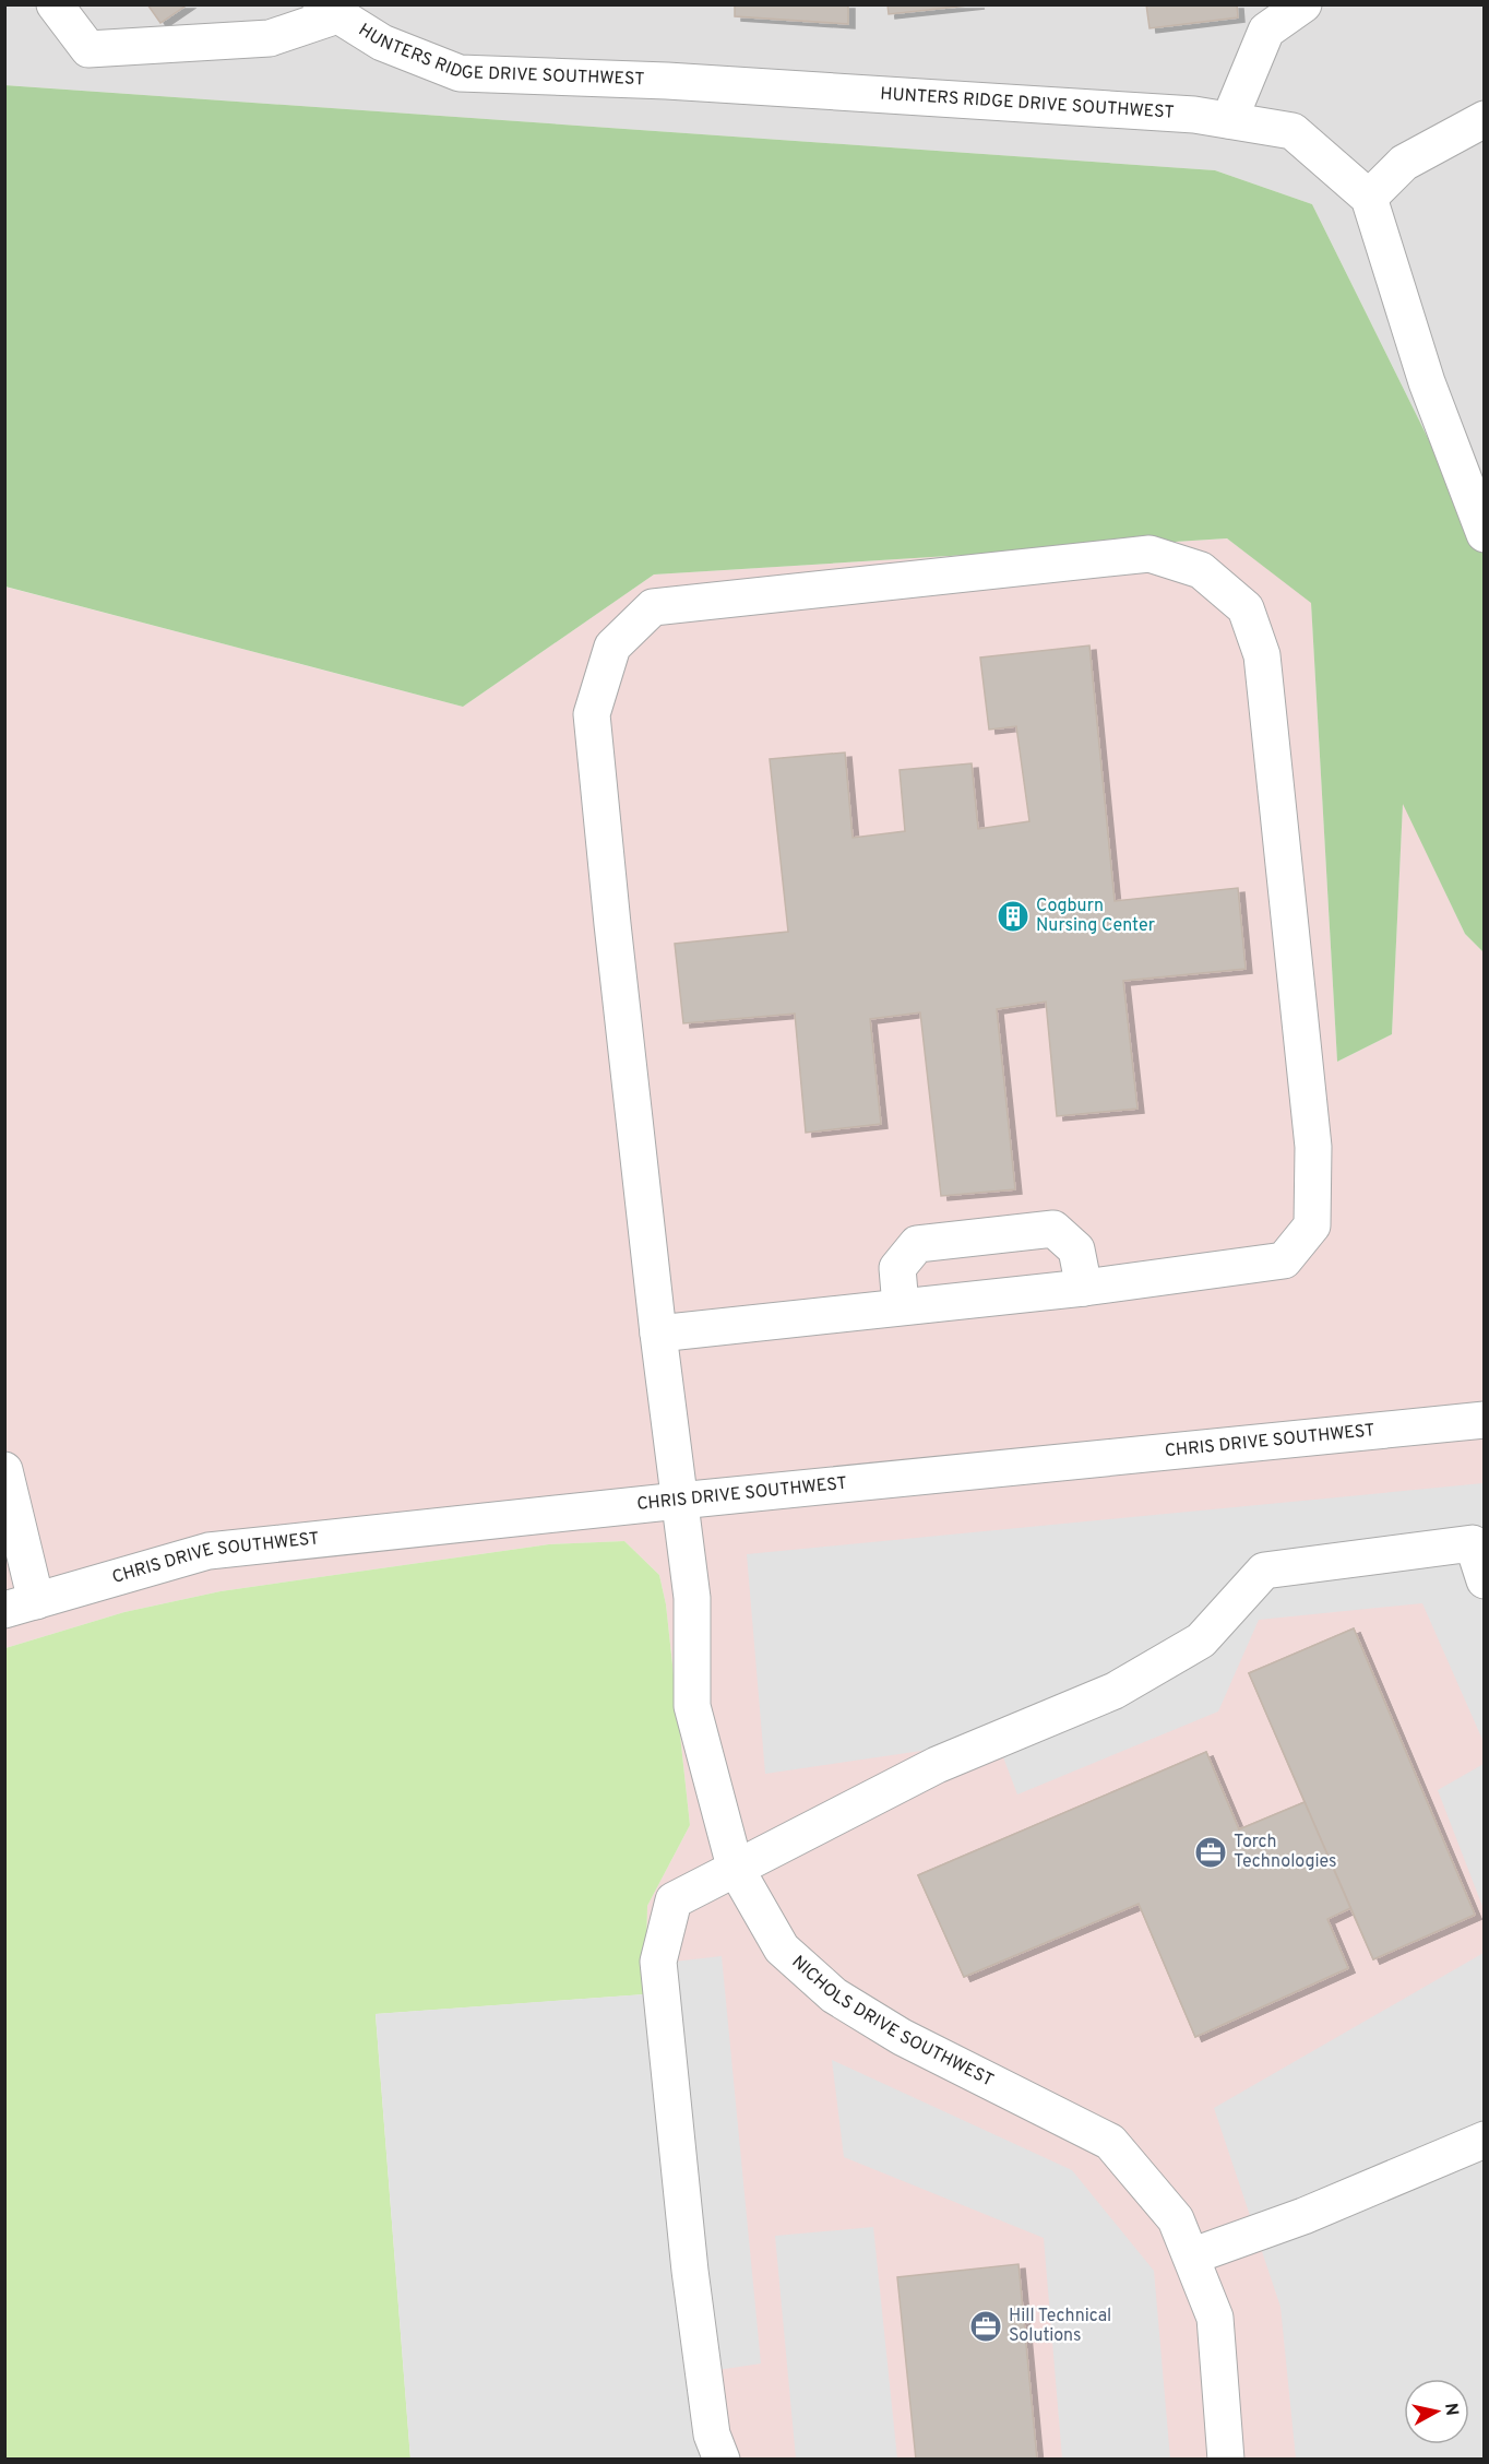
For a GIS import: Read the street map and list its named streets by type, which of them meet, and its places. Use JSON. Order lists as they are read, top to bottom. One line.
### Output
{"streets":{"street":["HUNTERS RIDGE DRIVE SOUTHWEST","CHRIS DRIVE SOUTHWEST","NICHOLS DRIVE SOUTHWEST"]},"crossings":[["CHRIS DRIVE SOUTHWEST","NICHOLS DRIVE SOUTHWEST"]],"places":{"building":["Cogburn Nursing Center"],"office":["Torch Technologies","Hill Technical Solutions"]},"north":"right"}
